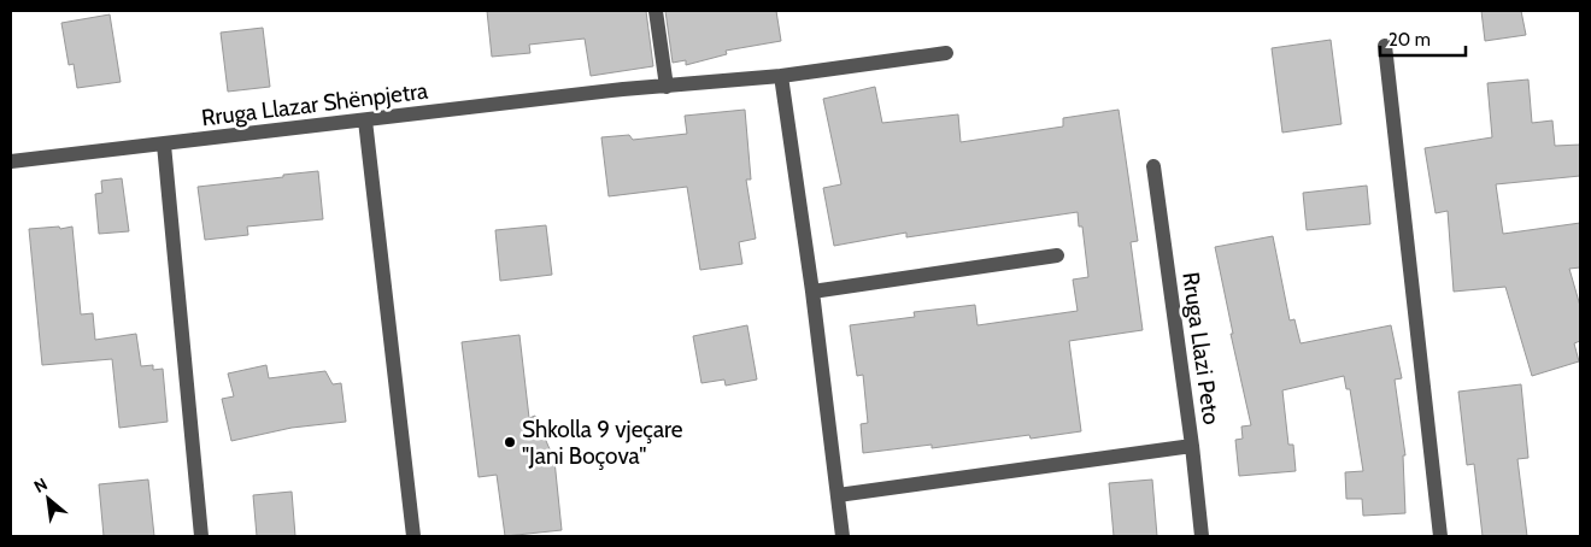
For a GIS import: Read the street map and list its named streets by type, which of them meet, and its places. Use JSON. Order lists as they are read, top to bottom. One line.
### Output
{"streets":{"street":["Rruga Llazar Shënpjetra","Rruga Llazi Peto"]},"places":["Shkolla 9 vjeçare \"Jani Boçova\""],"scale_bar":"20 m","north":"top left"}
